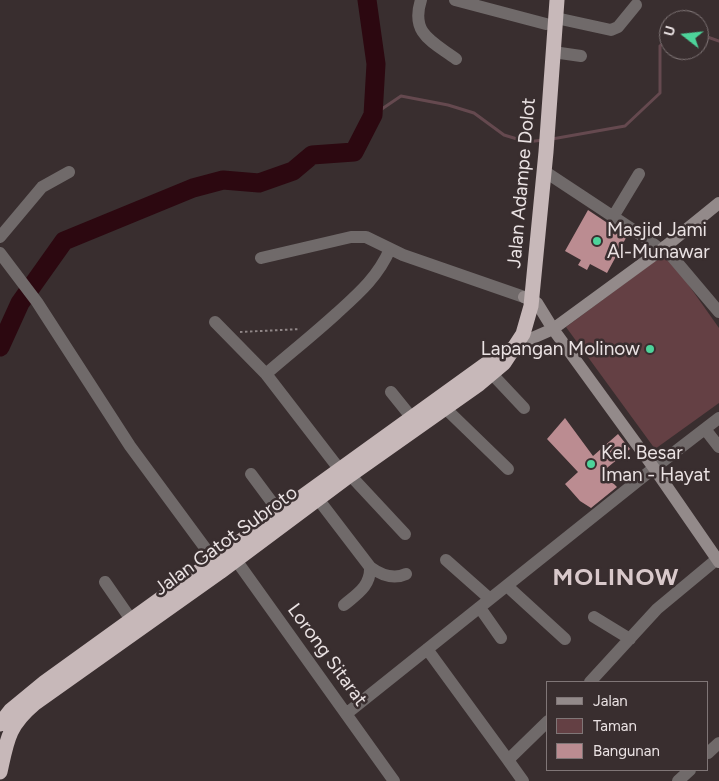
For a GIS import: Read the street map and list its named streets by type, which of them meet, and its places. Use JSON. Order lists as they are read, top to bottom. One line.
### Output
{"streets":{"highway":["Jalan Adampe Dolot","Jalan Gatot Subroto"],"street":["Lorong Sitarat"]},"crossings":[["Jalan Adampe Dolot","Jalan Gatot Subroto"],["Jalan Gatot Subroto","Lorong Sitarat"]],"districts":["MOLINOW"],"places":["Masjid Jami Al-Munawar","Lapangan Molinow","Kel. Besar Iman - Hayat"],"legend":["Jalan","Taman","Bangunan"],"north":"left"}
